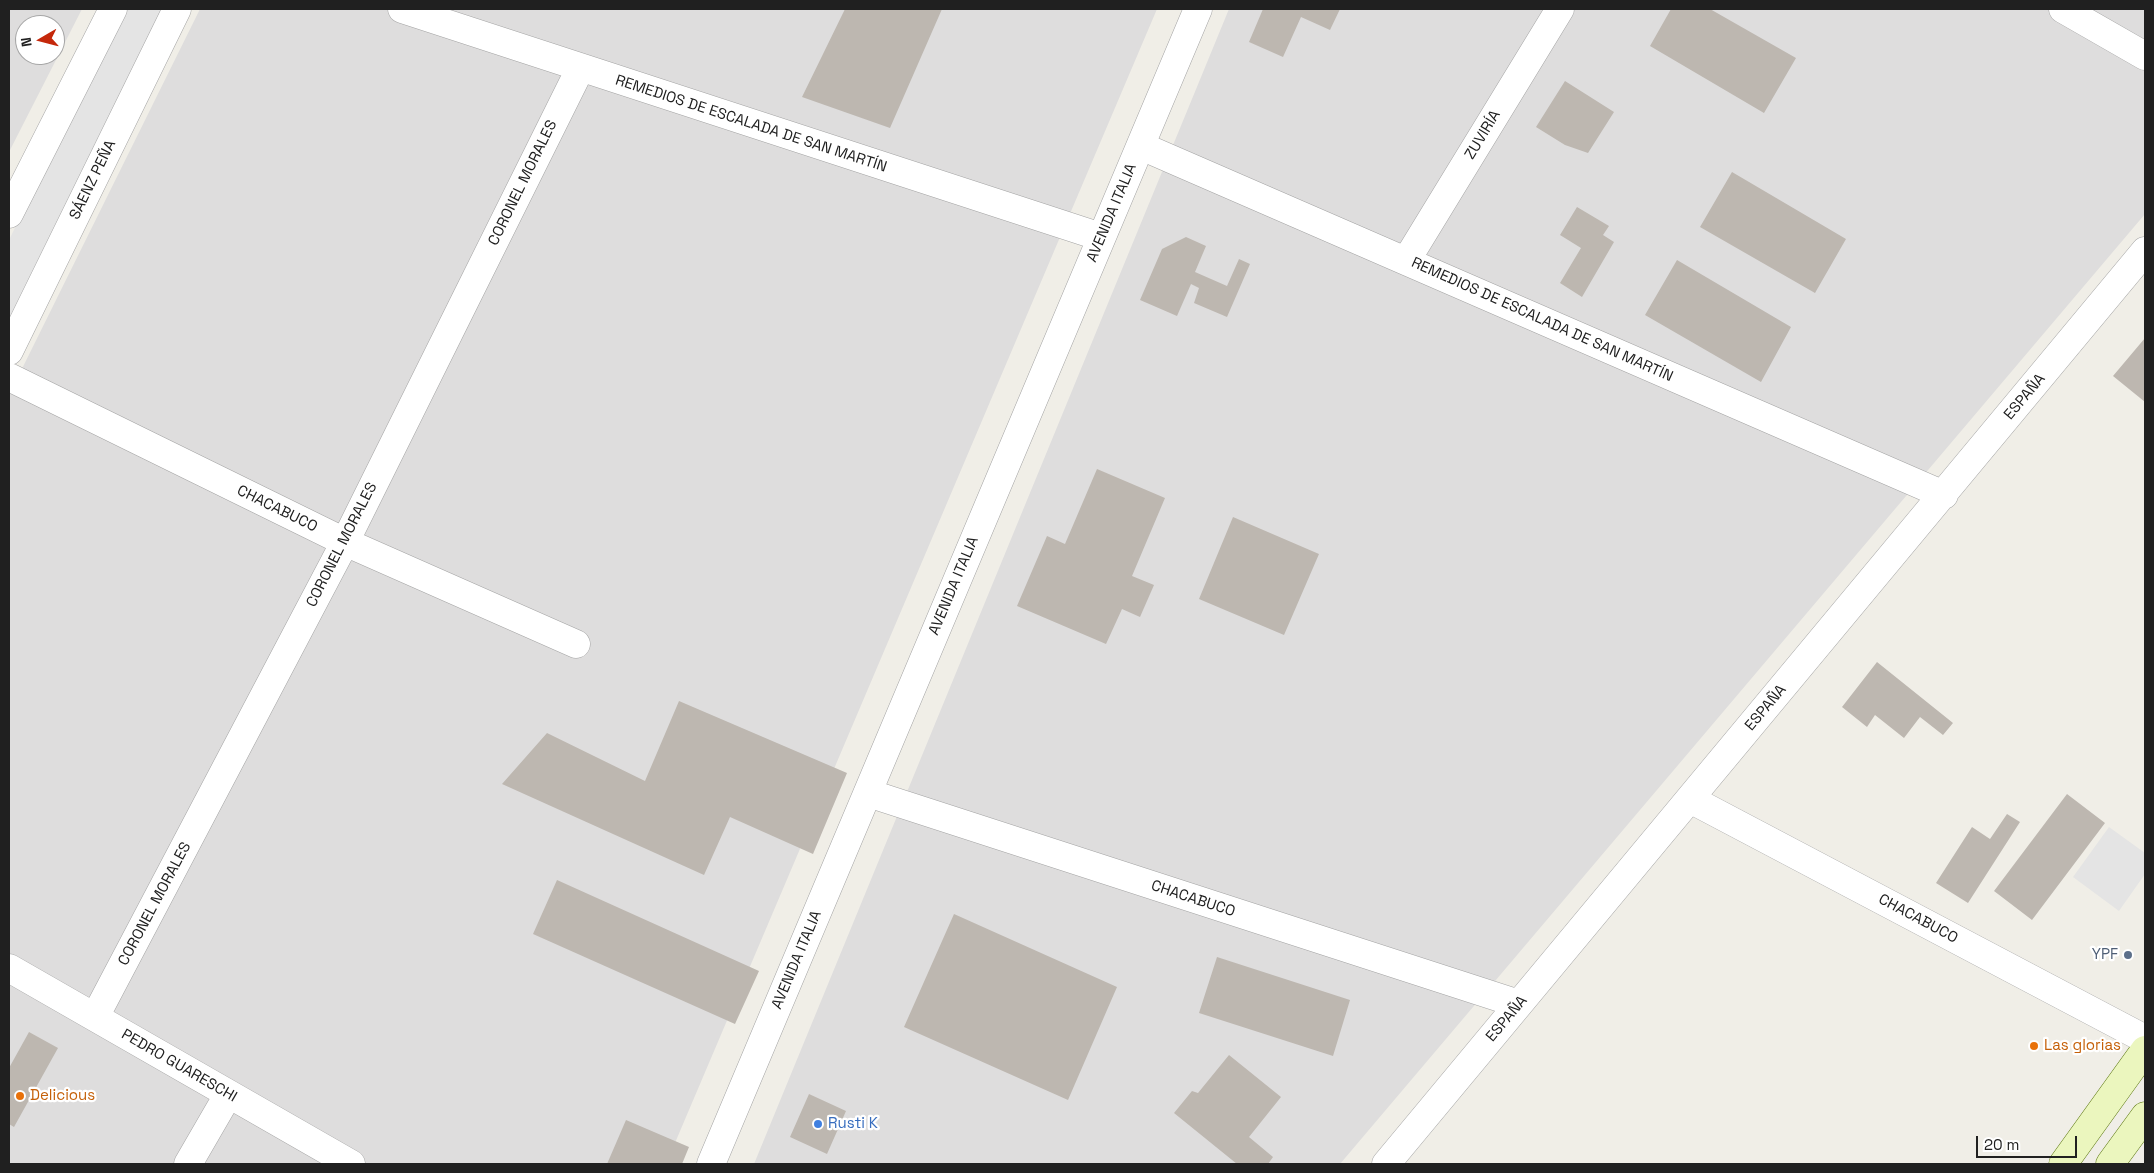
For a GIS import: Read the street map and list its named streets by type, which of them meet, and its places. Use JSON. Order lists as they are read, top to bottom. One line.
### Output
{"streets":{"street":["REMEDIOS DE ESCALADA DE SAN MARTÍN","ZUVIRÍA","SÁENZ PEÑA","CORONEL MORALES","AVENIDA ITALIA","ESPAÑA","CHACABUCO","PEDRO GUARESCHI"]},"crossings":[["REMEDIOS DE ESCALADA DE SAN MARTÍN","ZUVIRÍA"],["REMEDIOS DE ESCALADA DE SAN MARTÍN","CORONEL MORALES"],["REMEDIOS DE ESCALADA DE SAN MARTÍN","AVENIDA ITALIA"],["REMEDIOS DE ESCALADA DE SAN MARTÍN","ESPAÑA"],["CORONEL MORALES","CHACABUCO"],["CORONEL MORALES","PEDRO GUARESCHI"],["AVENIDA ITALIA","CHACABUCO"],["ESPAÑA","CHACABUCO"]],"places":["YPF","Las glorias","Delicious","Rusti K"],"scale_bar":"20 m","north":"left"}
